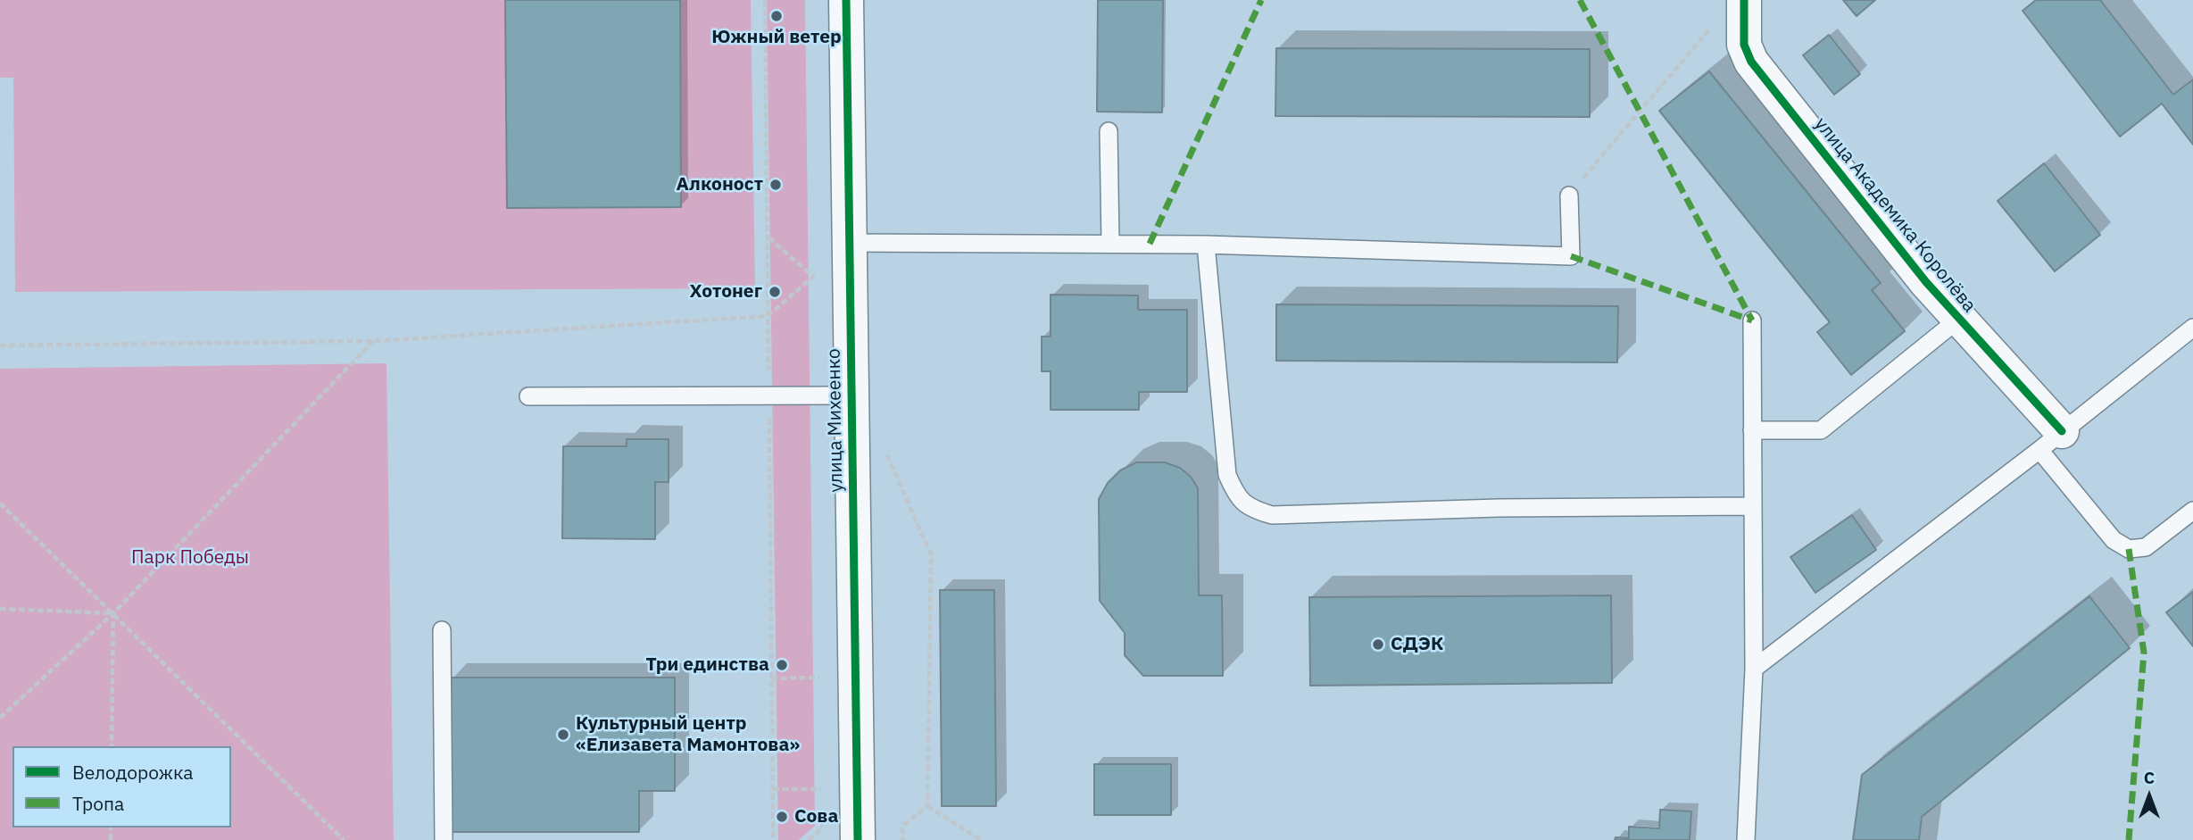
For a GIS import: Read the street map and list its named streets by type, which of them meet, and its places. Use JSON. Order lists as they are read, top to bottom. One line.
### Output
{"streets":{"street":["улица Академика Королёва","улица Михеенко"]},"parks":["Парк Победы"],"places":["Южный ветер","Алконост","Хотонег","СДЭК","Три единства","Культурный центр «Елизавета Мамонтова»","Сова"],"legend":["Велодорожка","Тропа"],"north":"top"}
